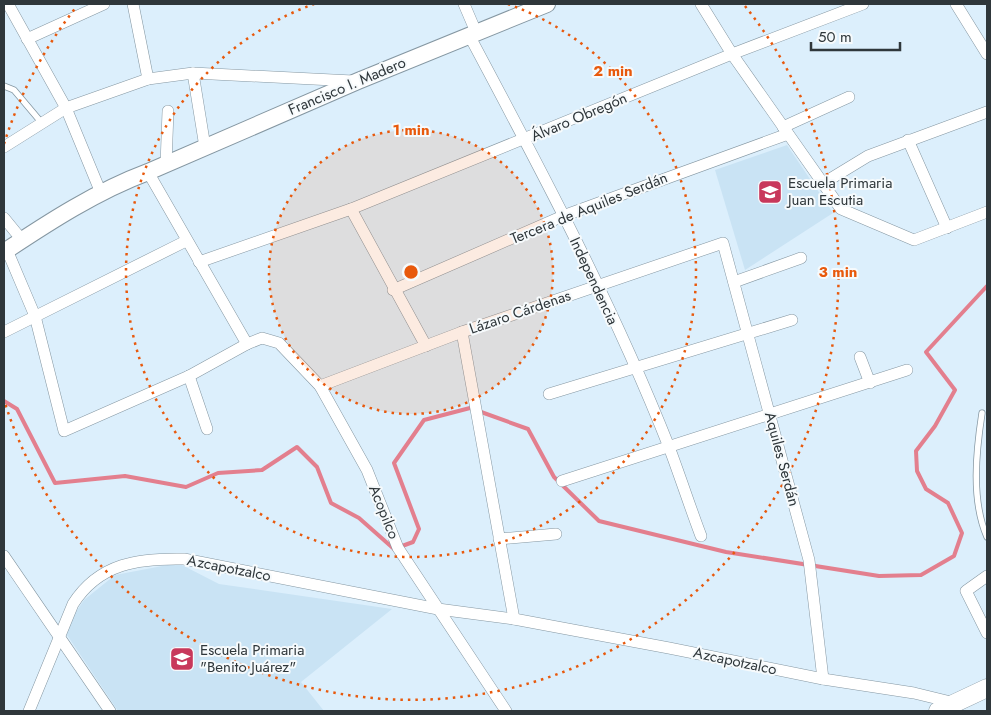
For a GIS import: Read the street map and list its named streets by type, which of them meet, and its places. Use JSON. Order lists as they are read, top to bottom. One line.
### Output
{"streets":{"street":["Francisco I. Madero","Álvaro Obregón","Tercera de Aquiles Serdán","Independencia","Lázaro Cárdenas","Aquiles Serdán","Acopilco","Azcapotzalco"]},"crossings":[["Francisco I. Madero","Independencia"],["Álvaro Obregón","Independencia"],["Tercera de Aquiles Serdán","Independencia"],["Independencia","Lázaro Cárdenas"],["Lázaro Cárdenas","Aquiles Serdán"],["Lázaro Cárdenas","Acopilco"],["Aquiles Serdán","Azcapotzalco"],["Acopilco","Azcapotzalco"]],"places":{"school or university":["Escuela Primaria Juan Escutia","Escuela Primaria \"Benito Juárez\""]},"scale_bar":"50 m","rings":["2 min","1 min","3 min"]}
